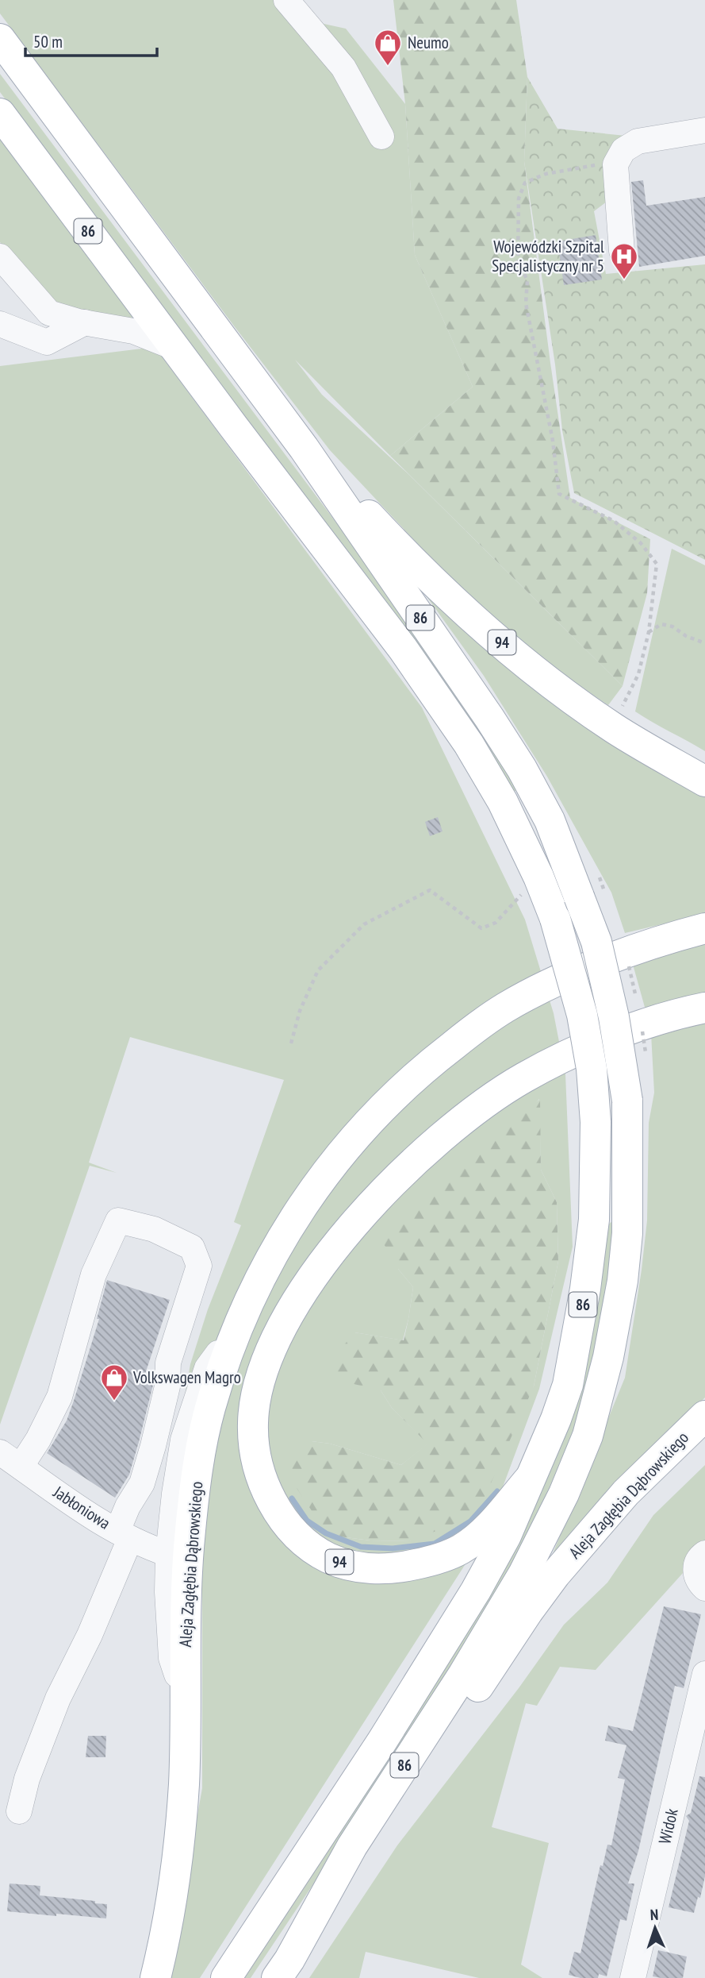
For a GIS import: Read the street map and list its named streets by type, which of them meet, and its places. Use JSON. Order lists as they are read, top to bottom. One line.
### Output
{"streets":{"main road":["86","94","Aleja Zagłębia Dąbrowskiego"],"street":["Jabłoniowa","Widok"]},"crossings":[["86","94"],["86","Aleja Zagłębia Dąbrowskiego"]],"places":{"shop":["Neumo","Volkswagen Magro"],"hospital":["Wojewódzki Szpital Specjalistyczny nr 5"]},"scale_bar":"50 m","north":"top"}
